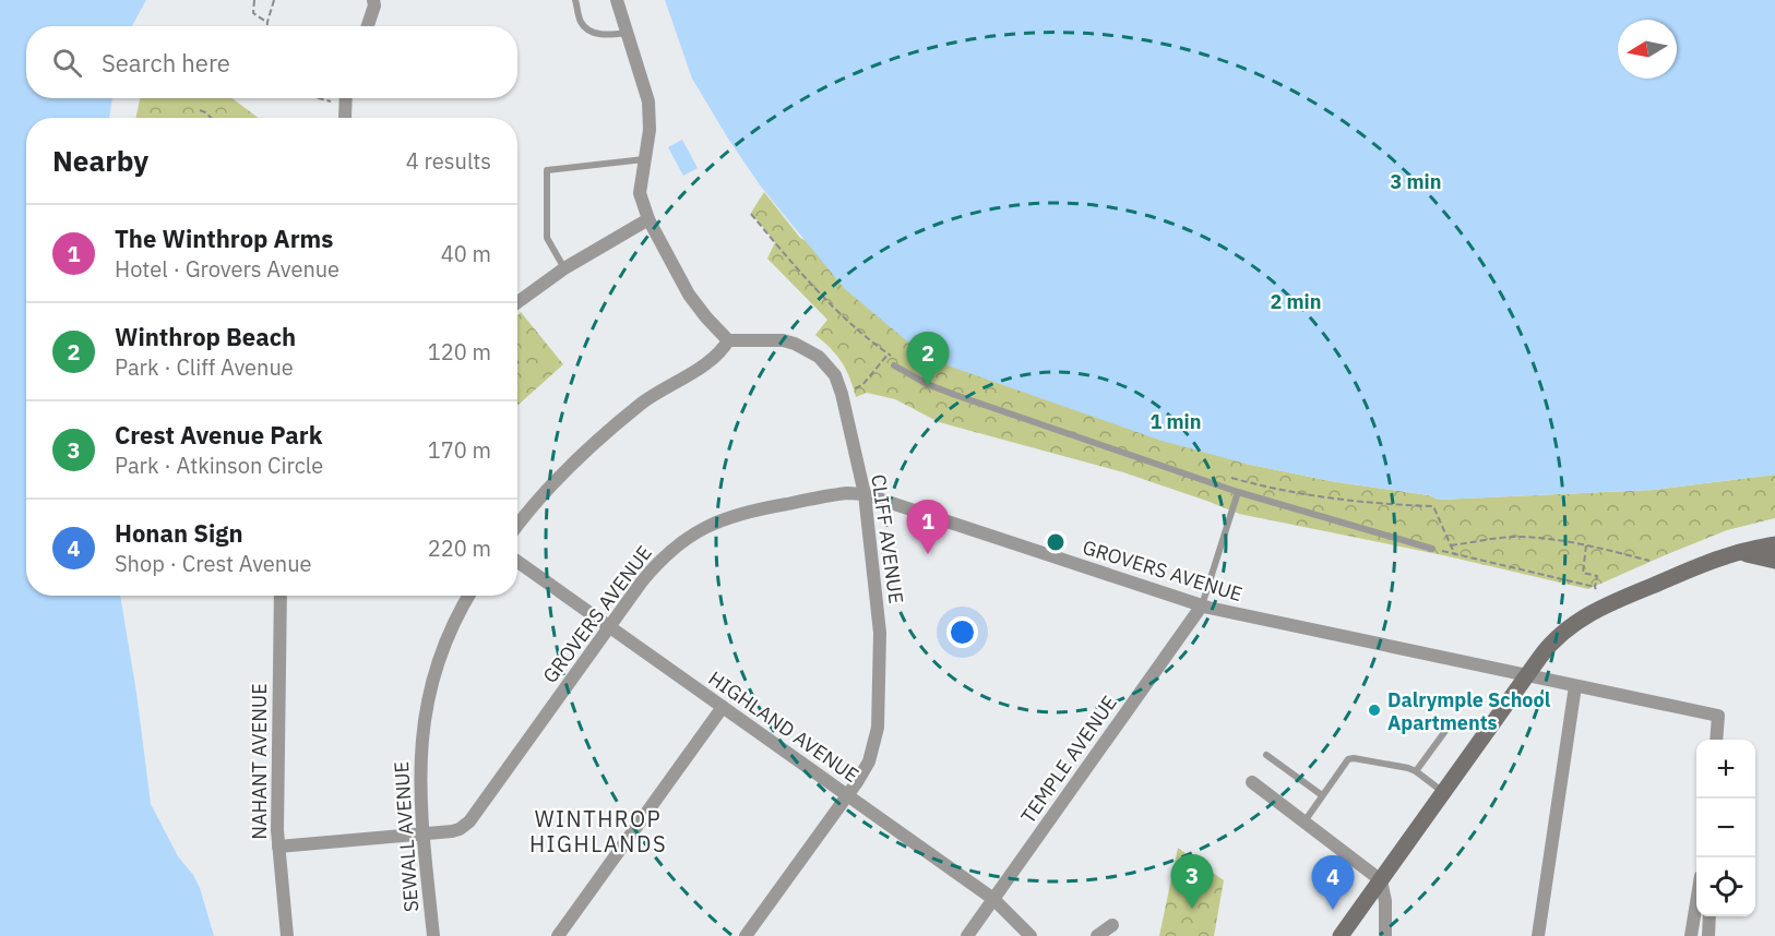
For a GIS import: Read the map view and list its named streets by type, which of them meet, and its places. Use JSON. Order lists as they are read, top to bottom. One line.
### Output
{"streets":{"street":["CLIFF AVENUE","GROVERS AVENUE","HIGHLAND AVENUE","TEMPLE AVENUE","NAHANT AVENUE","SEWALL AVENUE"]},"crossings":[["CLIFF AVENUE","GROVERS AVENUE"],["CLIFF AVENUE","HIGHLAND AVENUE"],["GROVERS AVENUE","HIGHLAND AVENUE"],["GROVERS AVENUE","TEMPLE AVENUE"],["GROVERS AVENUE","NAHANT AVENUE"],["GROVERS AVENUE","SEWALL AVENUE"],["HIGHLAND AVENUE","TEMPLE AVENUE"]],"districts":["WINTHROP HIGHLANDS"],"places":["Dalrymple School Apartments"],"north":"left","page":{"search":"Search here","heading":["Nearby","4 results"],"list":[{"mark":"1","name":"The Winthrop Arms","note":"Hotel · Grovers Avenue","value":"40 m"},{"mark":"2","name":"Winthrop Beach","note":"Park · Cliff Avenue","value":"120 m"},{"mark":"3","name":"Crest Avenue Park","note":"Park · Atkinson Circle","value":"170 m"},{"mark":"4","name":"Honan Sign","note":"Shop · Crest Avenue","value":"220 m"}],"pins":["2","1","3","4"],"map_buttons":["+","−"]},"rings":["3 min","2 min","1 min"]}
